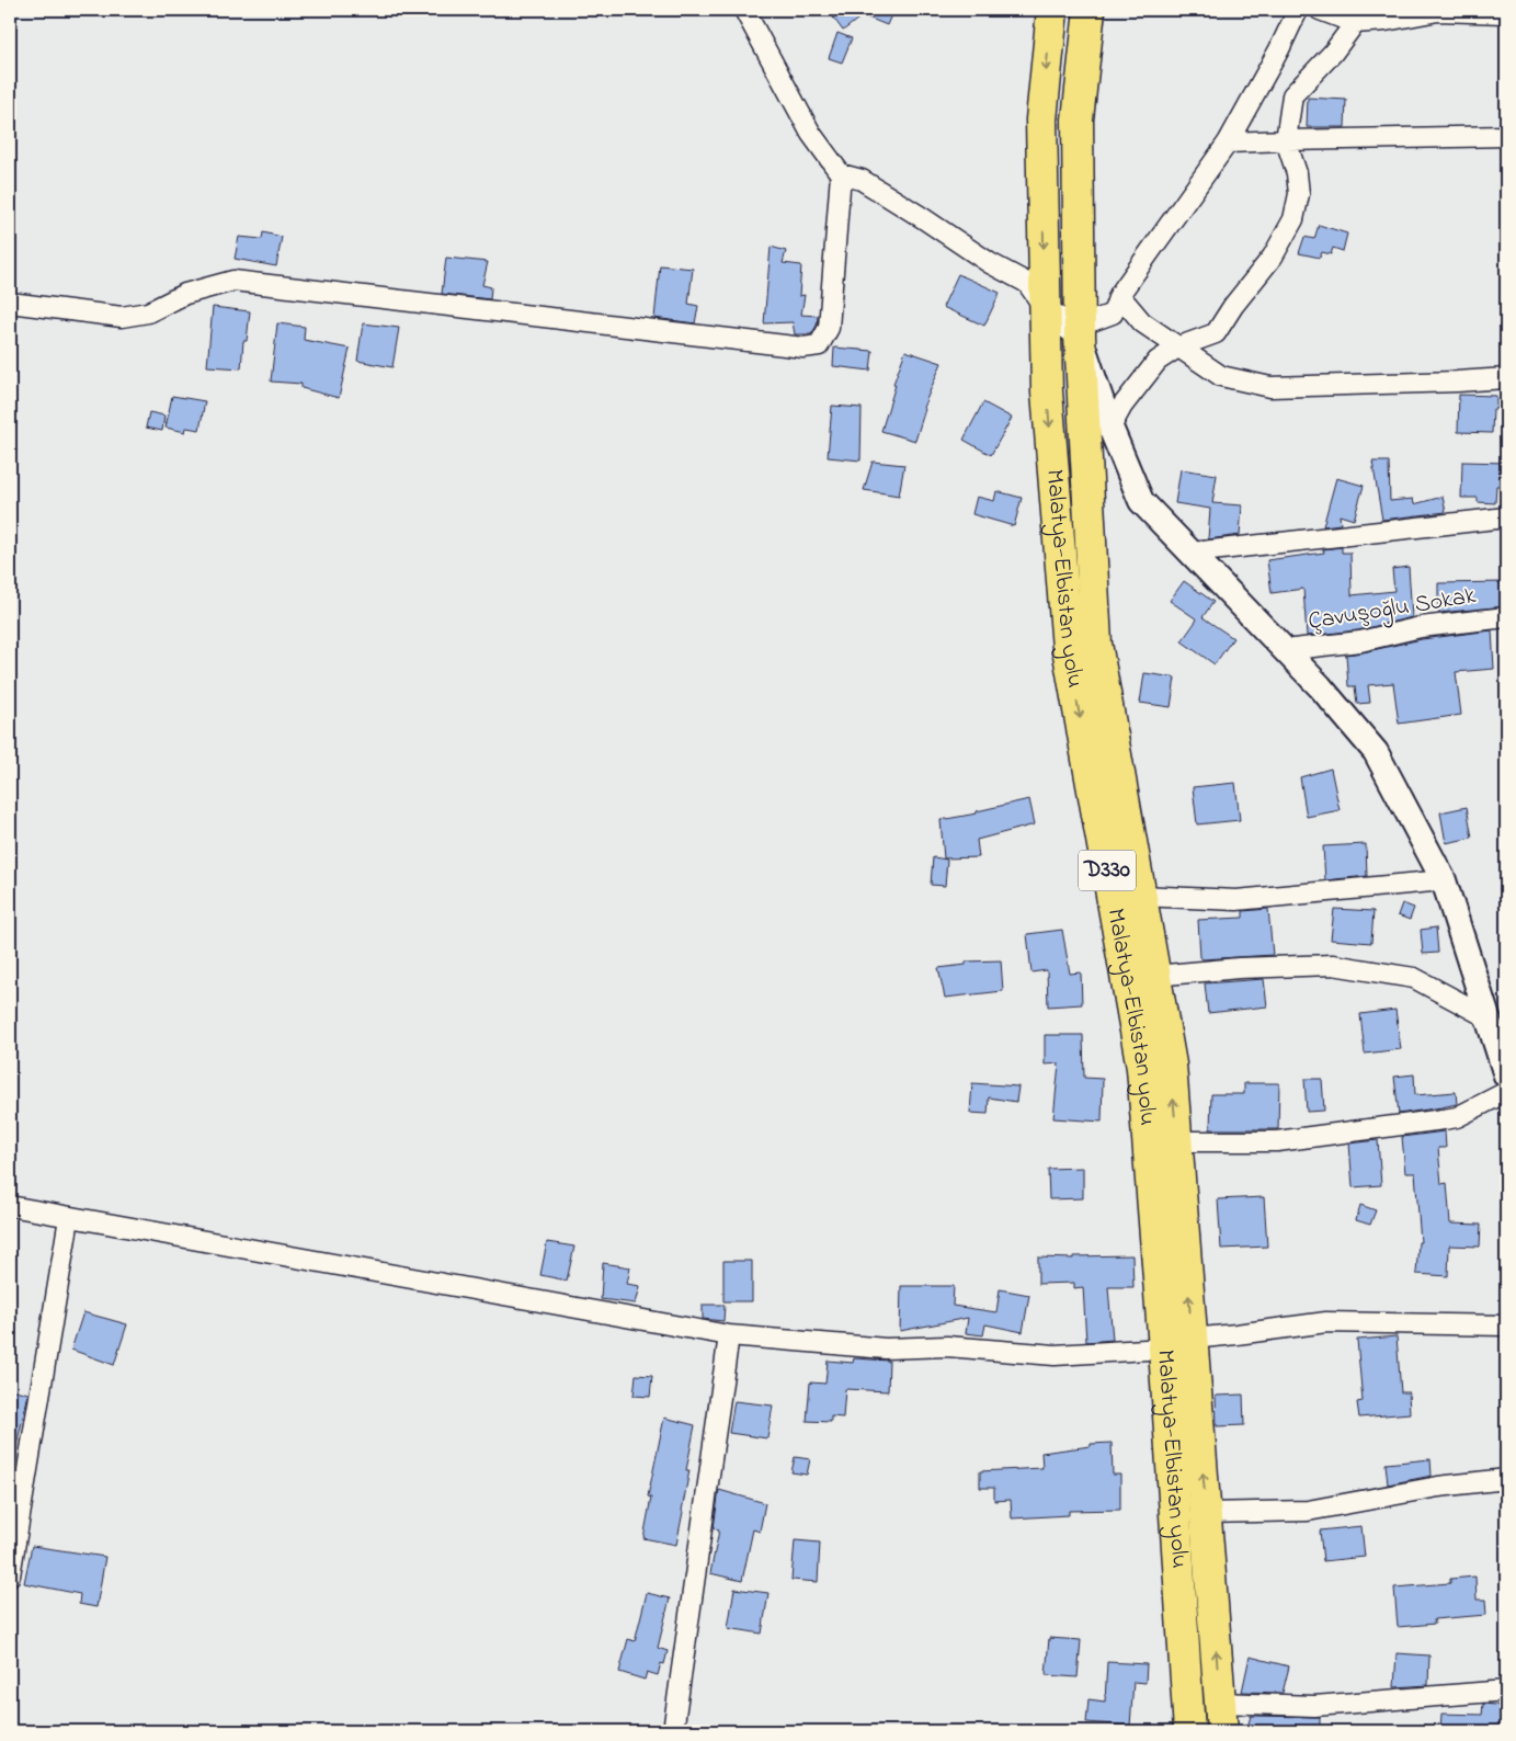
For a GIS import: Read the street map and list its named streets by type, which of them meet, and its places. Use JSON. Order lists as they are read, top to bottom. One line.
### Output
{"streets":{"main road":["Malatya-Elbistan yolu","D330"],"street":["Çavuşoğlu Sokak"]}}
